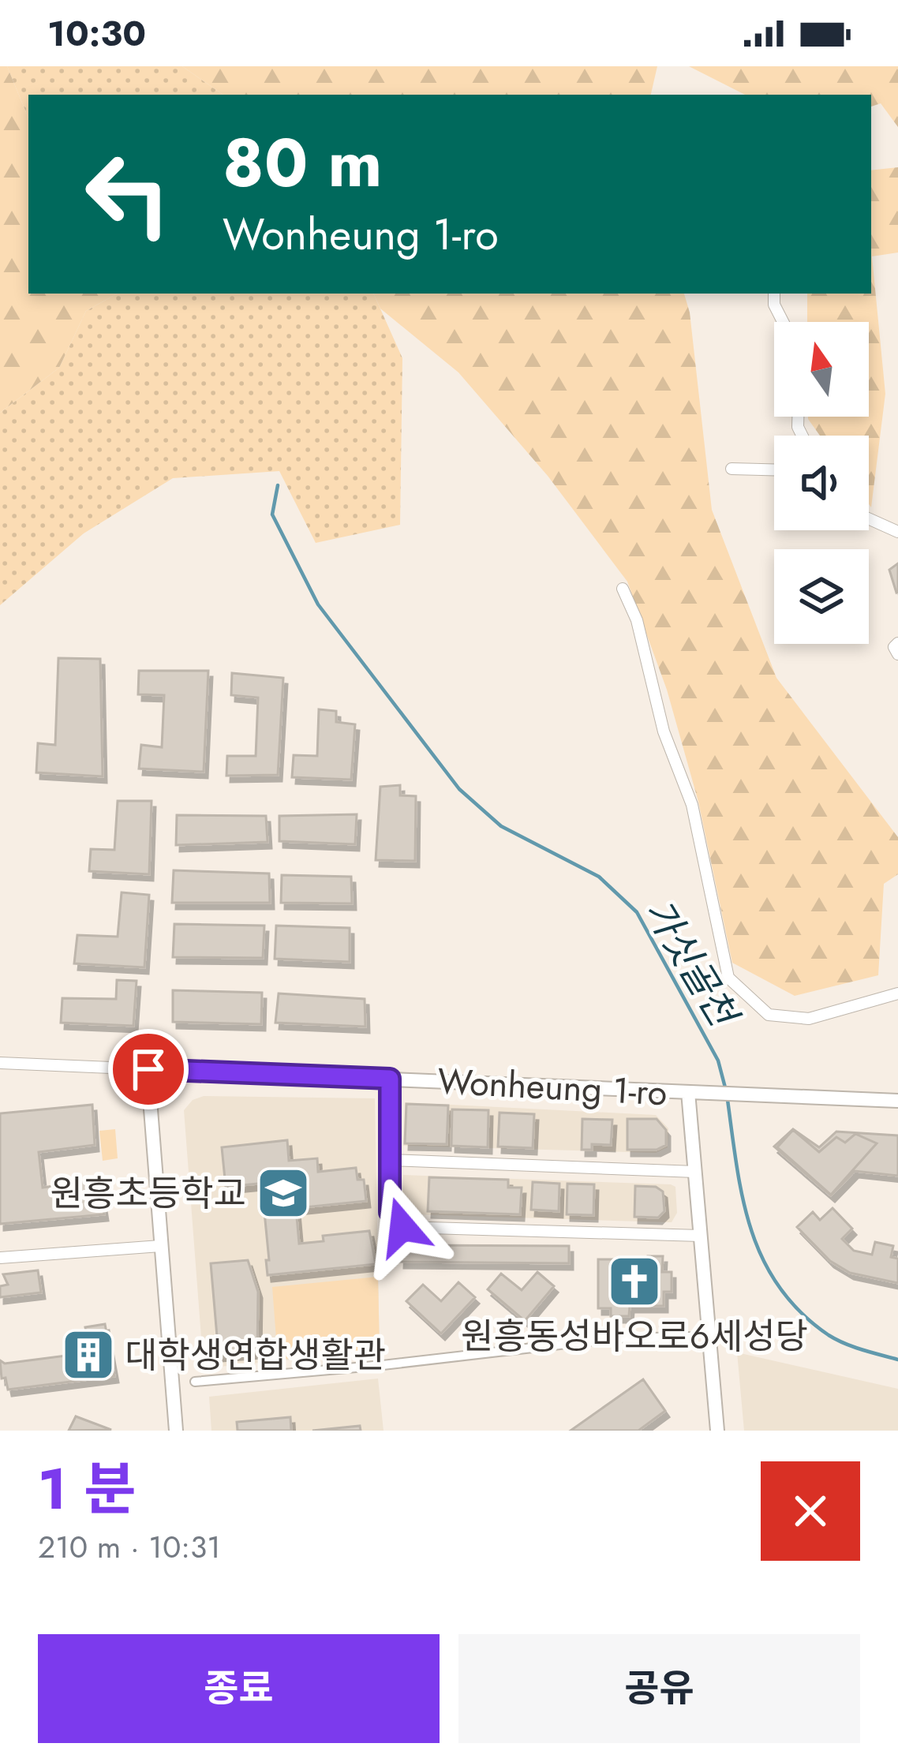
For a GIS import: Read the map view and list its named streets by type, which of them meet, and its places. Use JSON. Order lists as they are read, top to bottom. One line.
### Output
{"streets":{"street":["Wonheung 1-ro"]},"water":["가싯골천"],"places":{"school or university":["원흥초등학교"],"church":["원흥동성바오로6세성당"],"building":["대학생연합생활관"]},"north":"top","page":{"status":"10:30","turn":["80 m","Wonheung 1-ro"],"heading":["1 분","210 m · 10:31"],"buttons":["종료","공유"]}}
